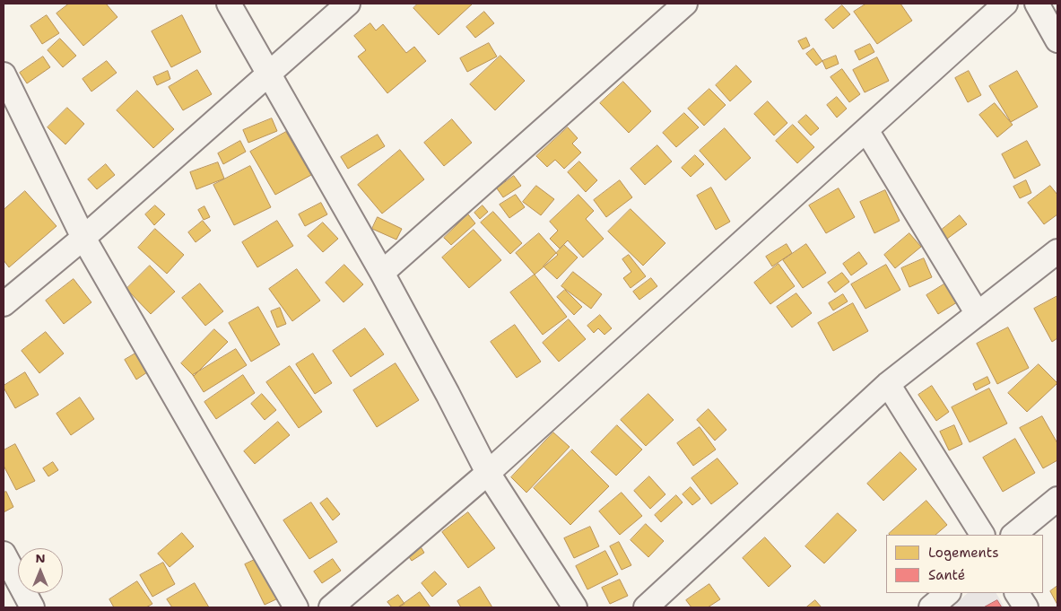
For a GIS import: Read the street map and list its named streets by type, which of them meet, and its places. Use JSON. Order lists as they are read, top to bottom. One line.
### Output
{"legend":["Logements","Santé"],"north":"top"}
